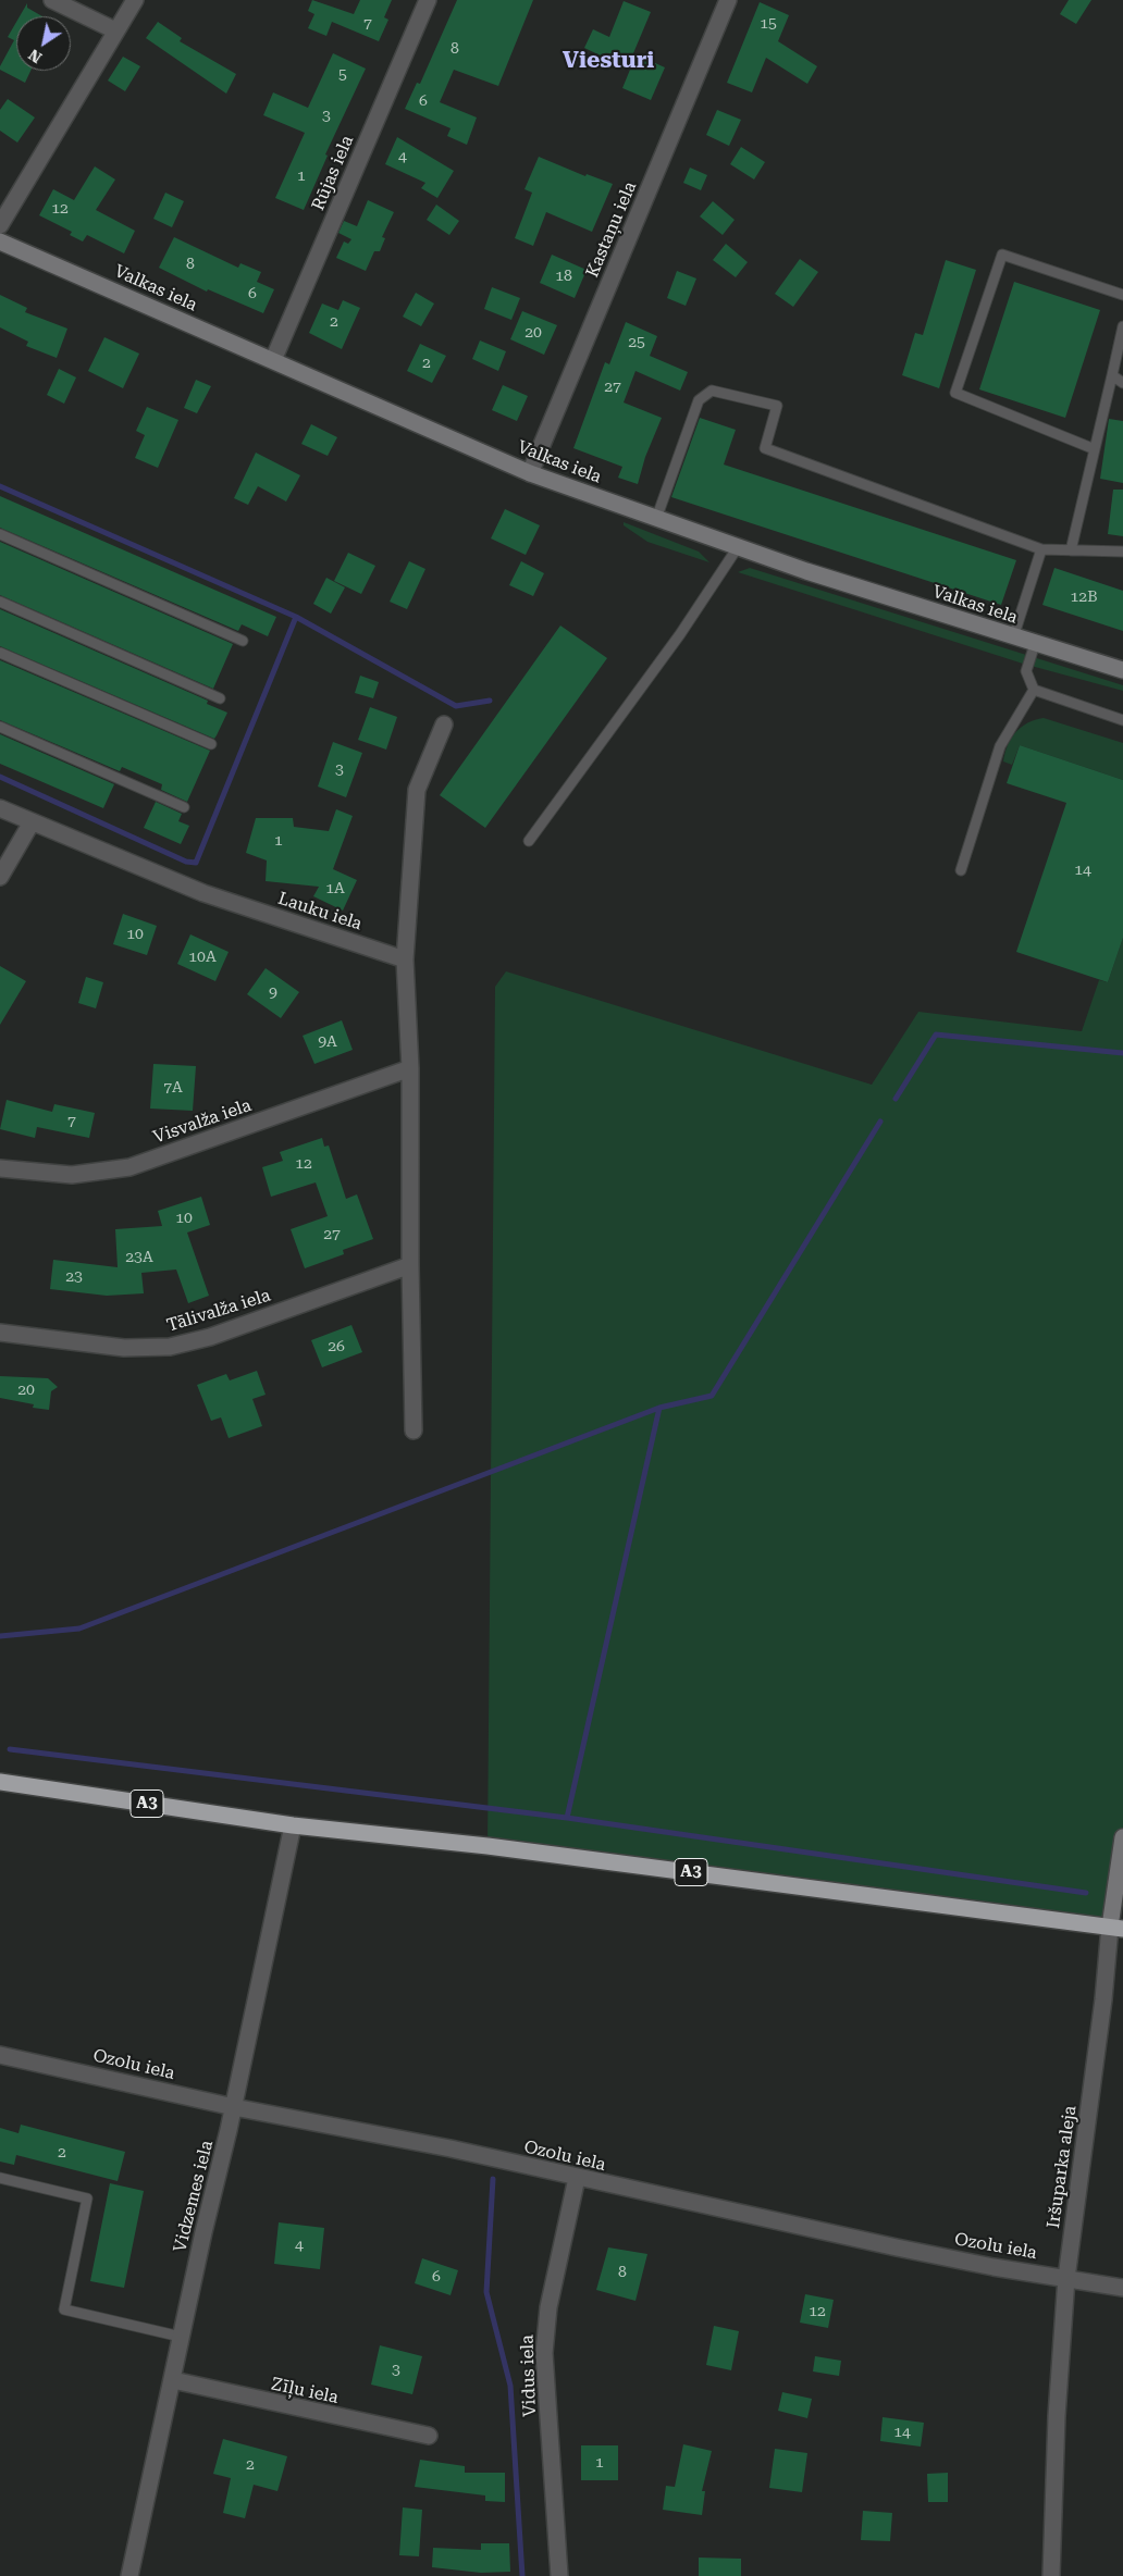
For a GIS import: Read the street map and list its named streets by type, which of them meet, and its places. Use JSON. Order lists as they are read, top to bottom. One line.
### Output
{"streets":{"highway":["A3"],"main road":["Valkas iela"],"street":["Rūjas iela","Kastaņu iela","Lauku iela","Visvalža iela","Tālivalža iela","Ozolu iela","Iršuparka aleja","Vidzemes iela","Vidus iela","Zīļu iela"]},"crossings":[["Rūjas iela","Valkas iela"],["Kastaņu iela","Valkas iela"],["A3","Iršuparka aleja"],["A3","Vidzemes iela"],["Ozolu iela","Iršuparka aleja"],["Ozolu iela","Vidzemes iela"],["Ozolu iela","Vidus iela"],["Vidzemes iela","Zīļu iela"]],"districts":["Viesturi"],"house_numbers":["7","15","8","5","6","3","4","1","12","8","18","6","2","20","25","2","27","12B","3","1","14","1A","10","10A","9","9A","7A","7","12","10","27","23A","23","26","20","2","4","8","6","12","3","14","1","2"],"north":"bottom left"}
